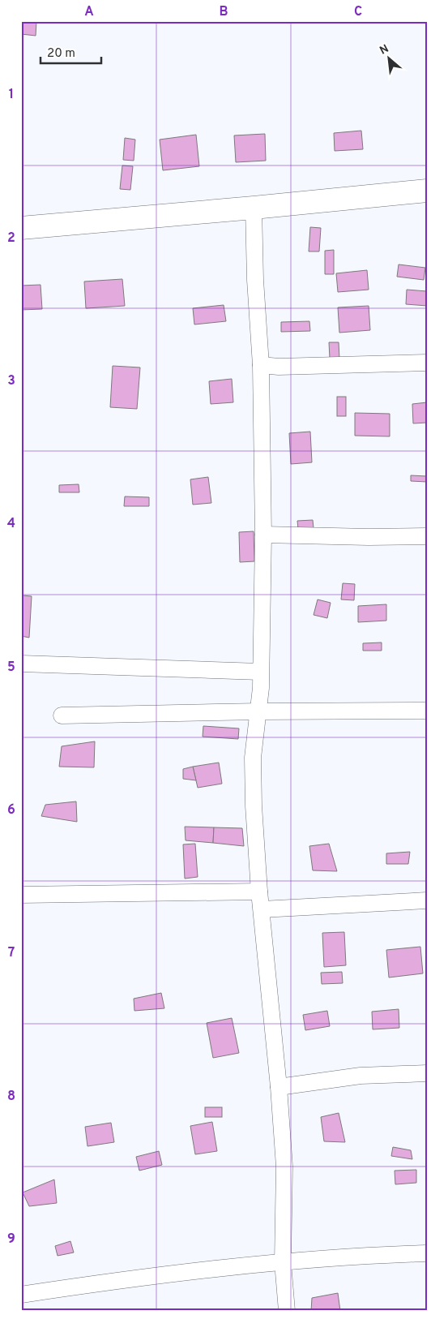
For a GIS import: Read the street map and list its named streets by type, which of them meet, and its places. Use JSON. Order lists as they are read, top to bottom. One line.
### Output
{"scale_bar":"20 m","north":"top left","grid":{"columns":["A","B","C"],"rows":["1","2","3","4","5","6","7","8","9"]}}
